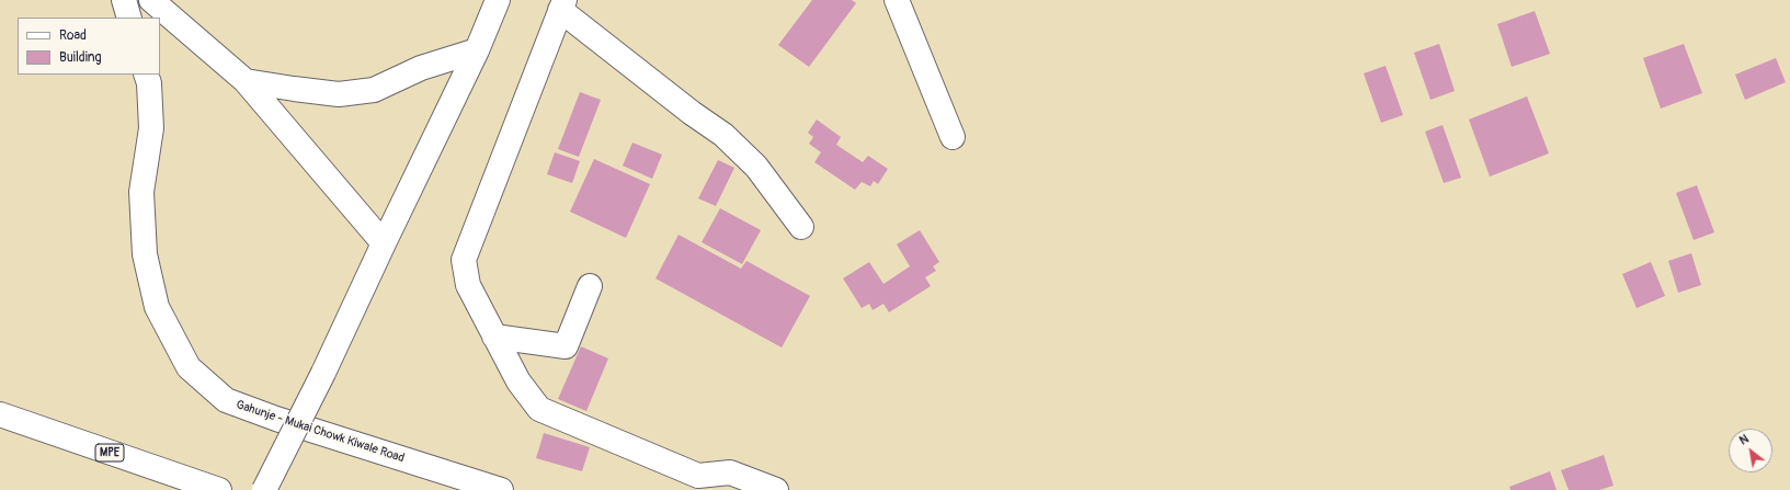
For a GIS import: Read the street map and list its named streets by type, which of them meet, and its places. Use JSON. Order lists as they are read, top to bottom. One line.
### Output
{"streets":{"main road":["Gahunje - Mukai Chowk Kiwale Road","MPE"]},"legend":["Road","Building"],"north":"top left"}
